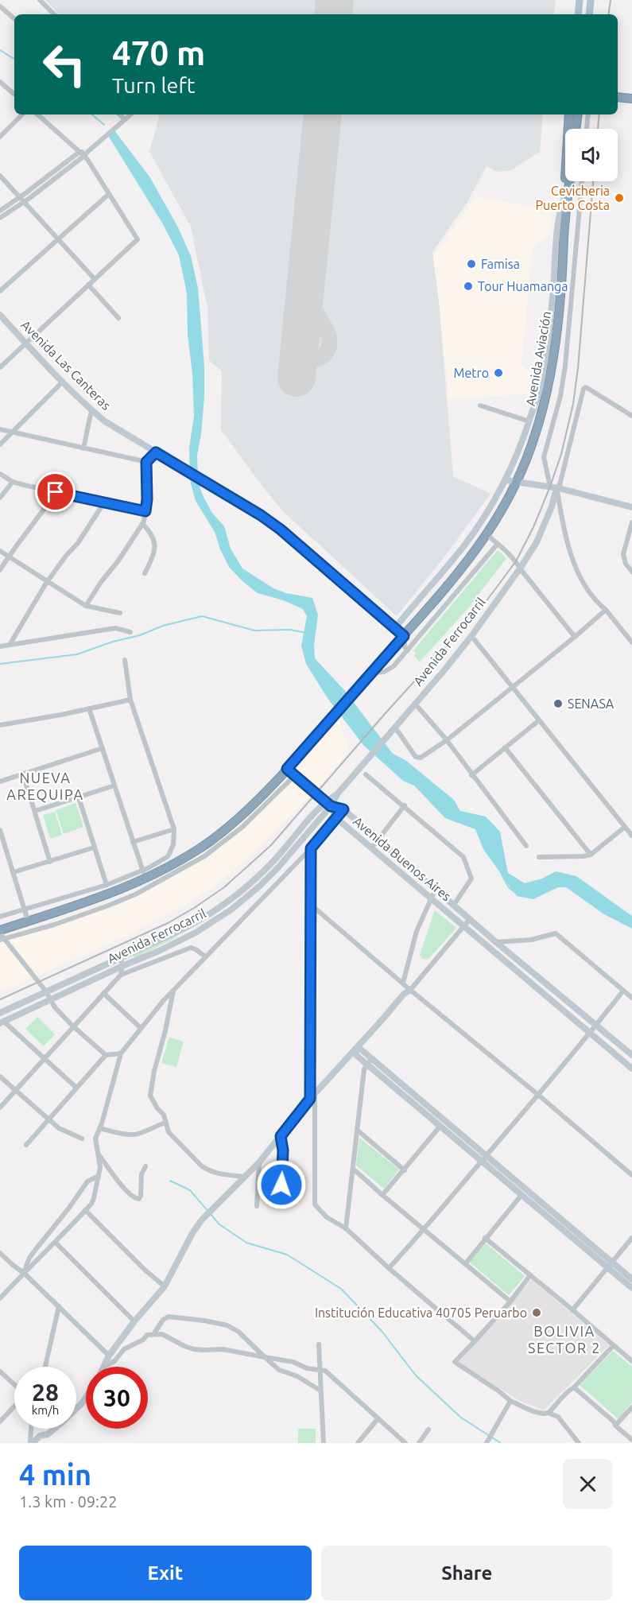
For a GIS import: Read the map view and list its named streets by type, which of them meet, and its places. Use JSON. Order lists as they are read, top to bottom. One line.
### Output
{"streets":{"highway":["Avenida Aviación"],"street":["Avenida Las Canteras","Avenida Ferrocarril","Avenida Buenos Aires"]},"crossings":[["Avenida Aviación","Avenida Las Canteras"],["Avenida Ferrocarril","Avenida Buenos Aires"]],"districts":["NUEVA AREQUIPA","BOLIVIA SECTOR 2"],"places":["Cevicheria Puerto Costa","Famisa","Tour Huamanga","Metro","SENASA","Institución Educativa 40705 Peruarbo"],"page":{"turn":["470 m","Turn left"],"speed":"28 km/h","limit":"30","heading":["4 min","1.3 km · 09:22"],"buttons":["Exit","Share"]}}
